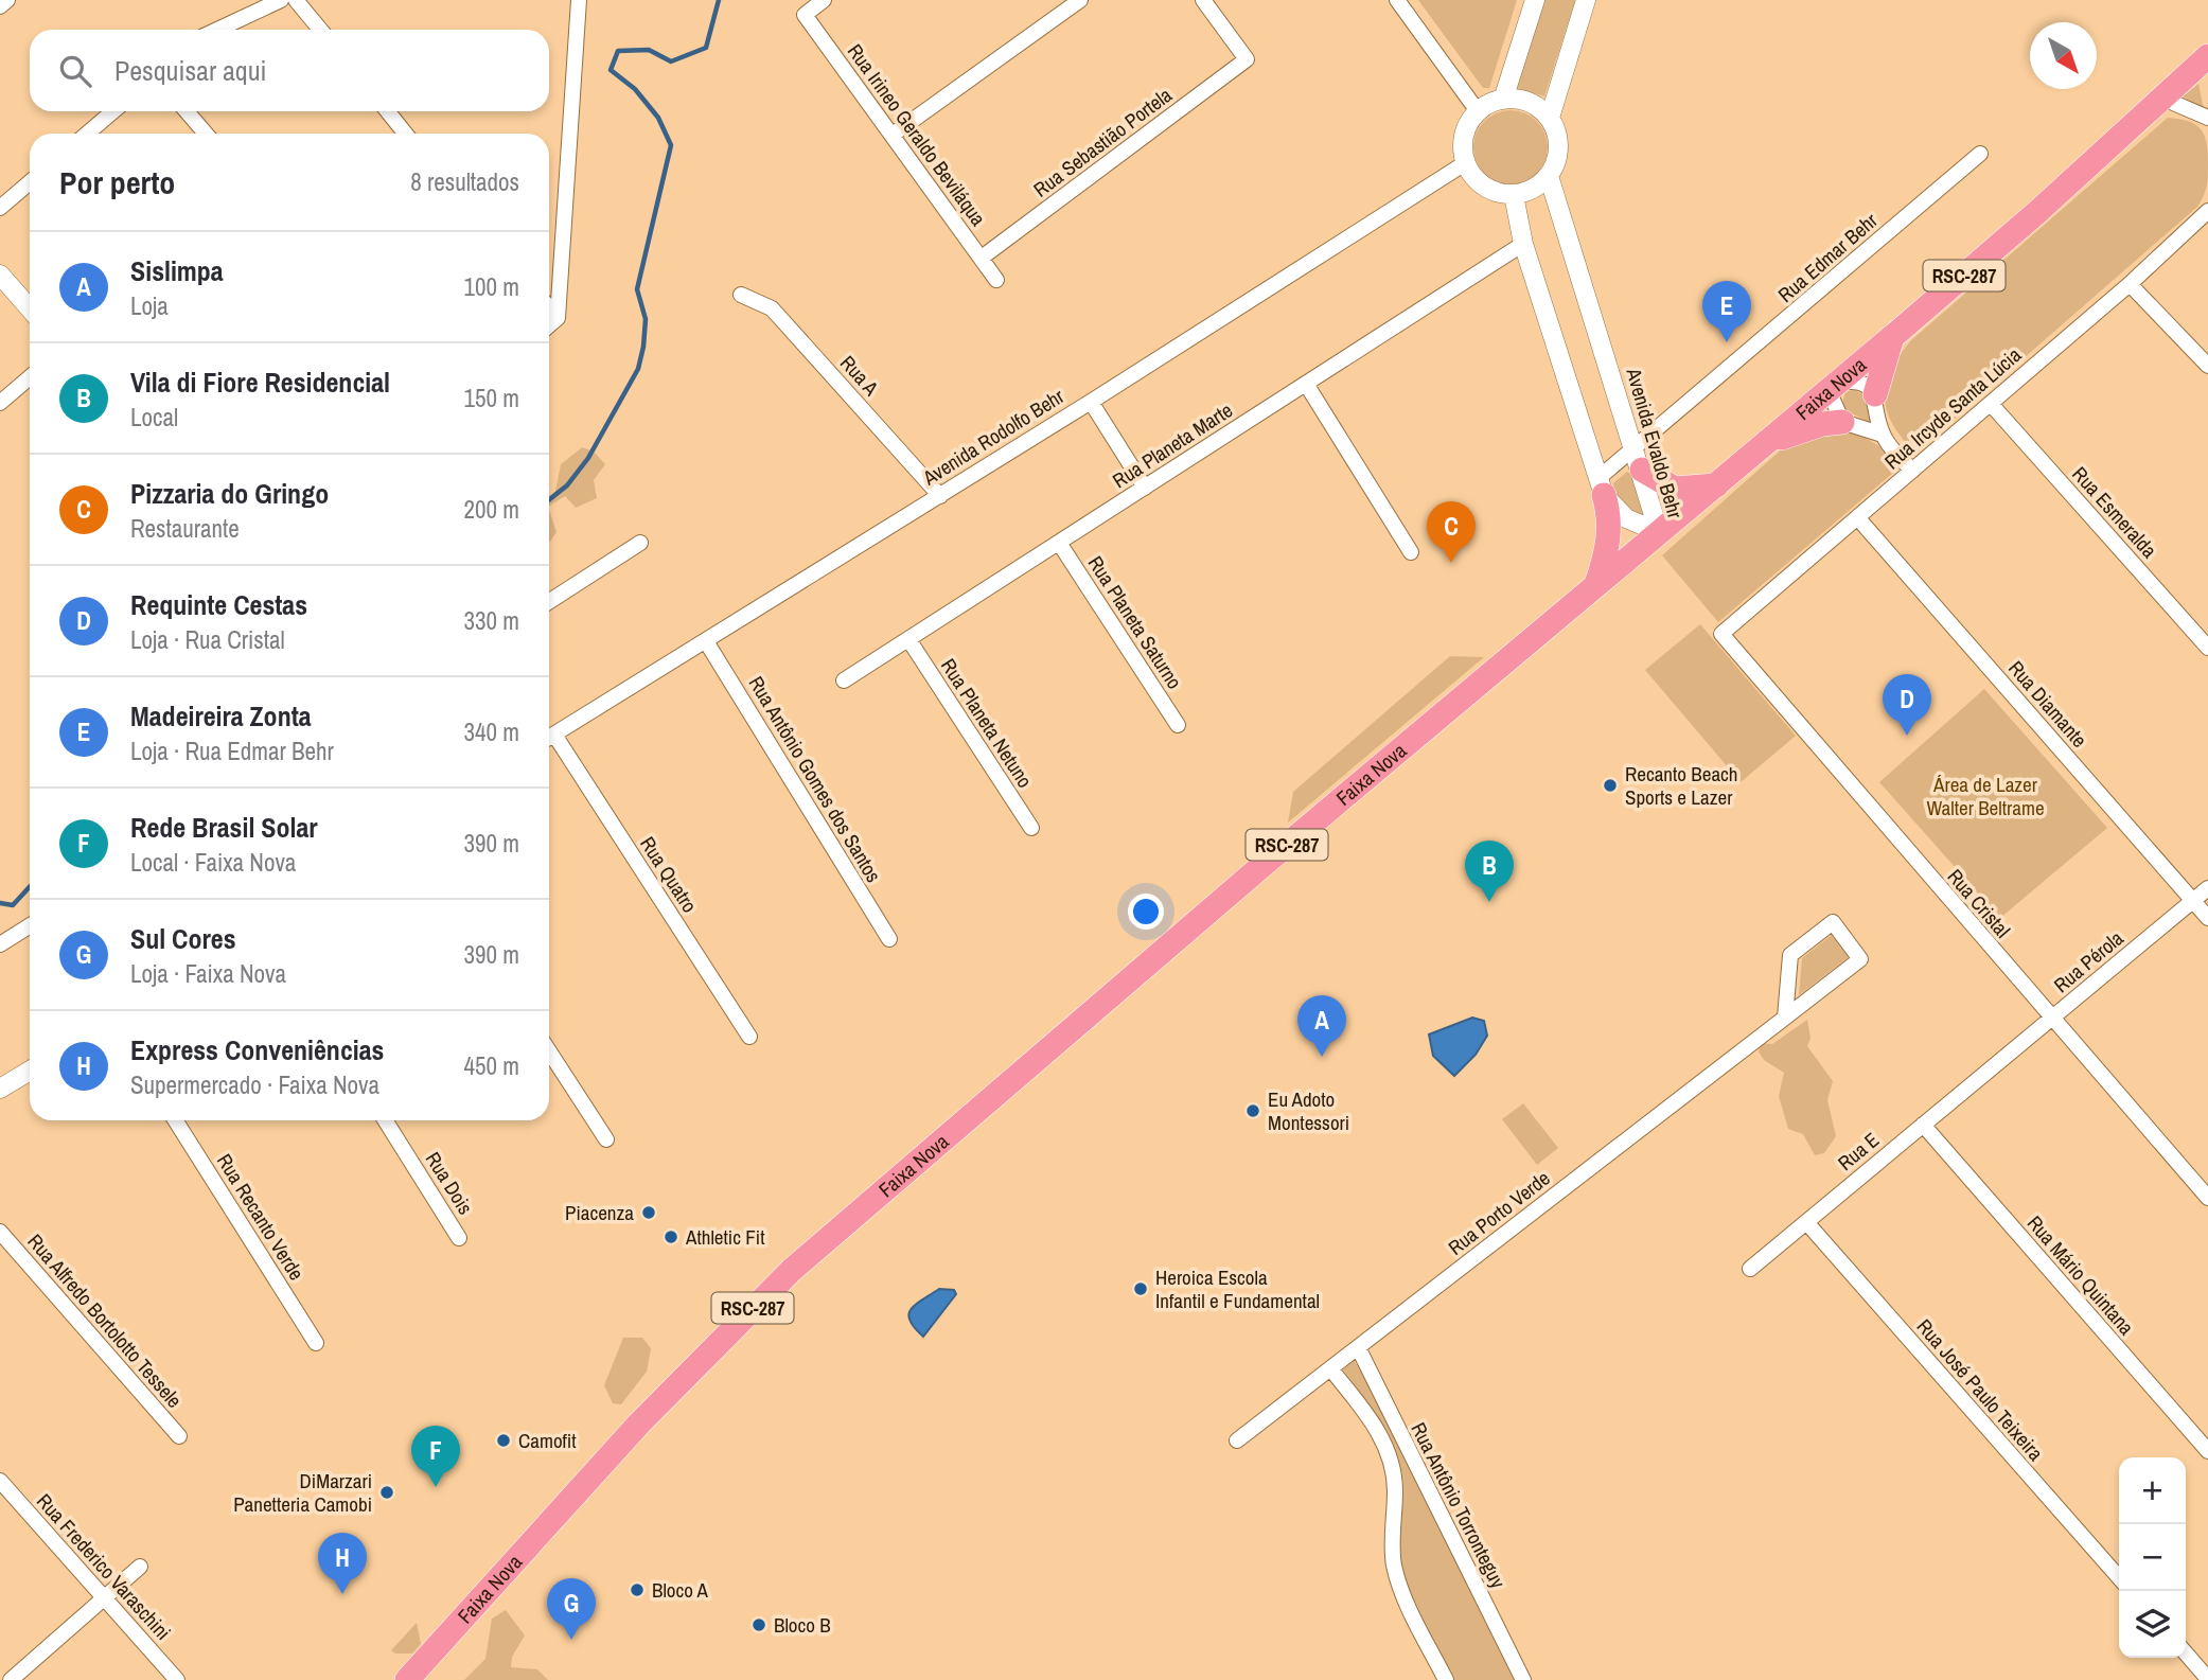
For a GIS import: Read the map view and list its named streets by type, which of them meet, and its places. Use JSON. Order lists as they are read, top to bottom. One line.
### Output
{"streets":{"highway":["RSC-287","Faixa Nova"],"street":["Rua Irineo Geraldo Beviláqua","Rua Sebastião Portela","Rua Edmar Behr","Rua A","Rua Ircyde Santa Lúcia","Avenida Rodolfo Behr","Avenida Evaldo Behr","Rua Planeta Marte","Rua Esmeralda","Rua Planeta Saturno","Rua Diamante","Rua Planeta Netuno","Rua Antônio Gomes dos Santos","Rua Quatro","Rua Cristal","Rua Pérola","Rua E","Rua Dois","Rua Porto Verde","Rua Recanto Verde","Rua Mário Quintana","Rua Alfredo Bortolotto Tessele","Rua José Paulo Teixeira","Rua Antônio Torronteguy","Rua Frederico Varaschini"]},"crossings":[["Rua Irineo Geraldo Beviláqua","Rua Sebastião Portela"],["Rua Edmar Behr","Avenida Evaldo Behr"],["Rua A","Avenida Rodolfo Behr"],["Faixa Nova","Avenida Evaldo Behr"],["Rua Ircyde Santa Lúcia","Rua Esmeralda"],["Rua Ircyde Santa Lúcia","Rua Diamante"],["Rua Ircyde Santa Lúcia","Rua Cristal"],["Avenida Rodolfo Behr","Avenida Evaldo Behr"],["Avenida Rodolfo Behr","Rua Antônio Gomes dos Santos"],["Avenida Evaldo Behr","Rua Planeta Marte"],["Rua Planeta Marte","Rua Planeta Saturno"],["Rua Planeta Marte","Rua Planeta Netuno"],["Rua Diamante","Rua Pérola"],["Rua Cristal","Rua Pérola"],["Rua Pérola","Rua E"],["Rua E","Rua Mário Quintana"],["Rua E","Rua José Paulo Teixeira"],["Rua Porto Verde","Rua Antônio Torronteguy"]],"parks":["Área de Lazer Walter Beltrame"],"places":["Recanto Beach Sports e Lazer","Eu Adoto Montessori","Piacenza","Athletic Fit","Heroica Escola Infantil e Fundamental","Camofit","DiMarzari Panetteria Camobi","Bloco A","Bloco B"],"north":"bottom right","page":{"search":"Pesquisar aqui","heading":["Por perto","8 resultados"],"list":[{"mark":"A","name":"Sislimpa","note":"Loja","value":"100 m"},{"mark":"B","name":"Vila di Fiore Residencial","note":"Local","value":"150 m"},{"mark":"C","name":"Pizzaria do Gringo","note":"Restaurante","value":"200 m"},{"mark":"D","name":"Requinte Cestas","note":"Loja · Rua Cristal","value":"330 m"},{"mark":"E","name":"Madeireira Zonta","note":"Loja · Rua Edmar Behr","value":"340 m"},{"mark":"F","name":"Rede Brasil Solar","note":"Local · Faixa Nova","value":"390 m"},{"mark":"G","name":"Sul Cores","note":"Loja · Faixa Nova","value":"390 m"},{"mark":"H","name":"Express Conveniências","note":"Supermercado · Faixa Nova","value":"450 m"}],"pins":["E","C","D","B","A","F","H","G"],"map_buttons":["+","−"]}}
